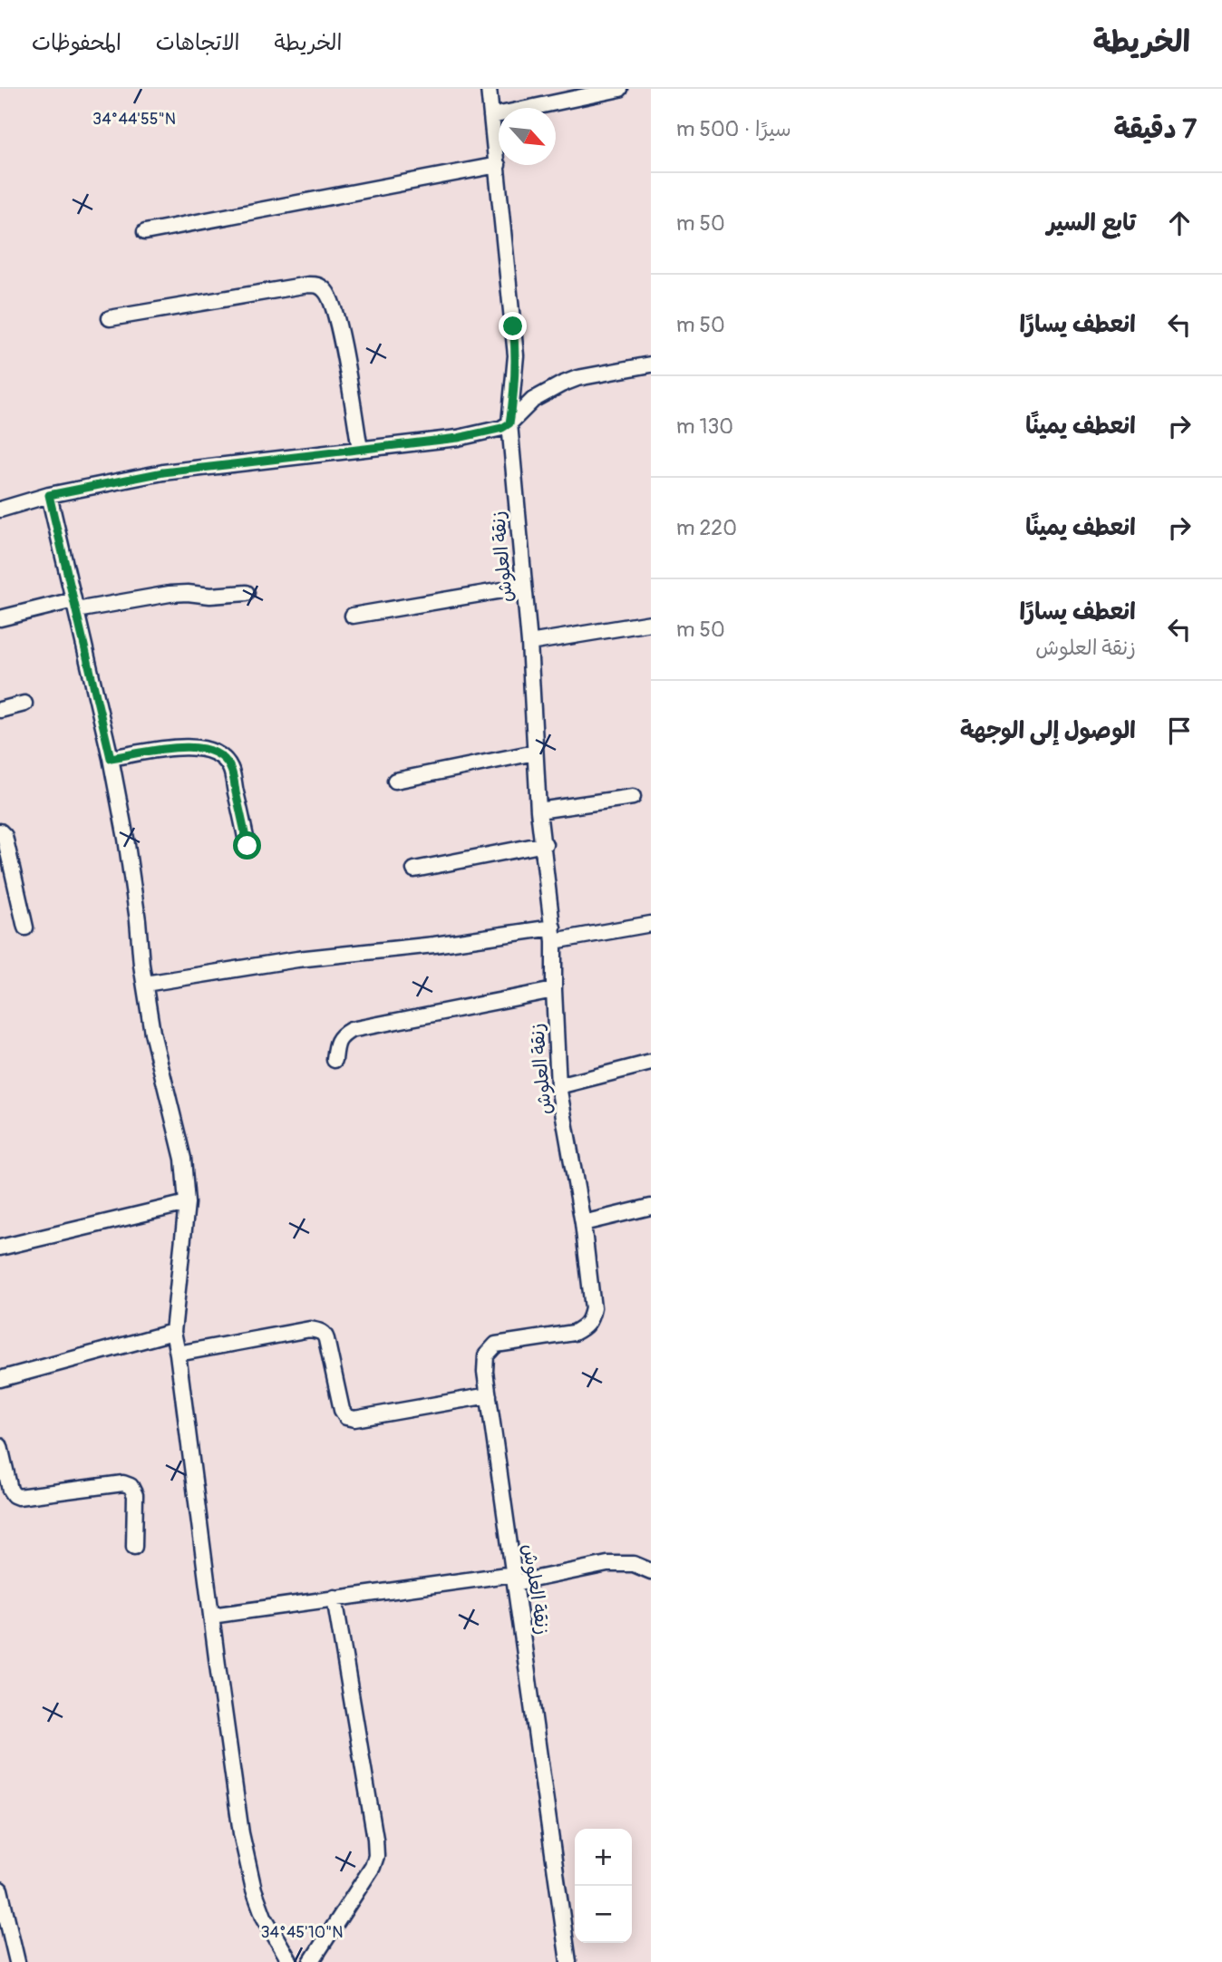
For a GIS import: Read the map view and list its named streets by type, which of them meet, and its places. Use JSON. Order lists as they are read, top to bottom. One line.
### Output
{"streets":{"street":["زنقة العلوش"]},"north":"bottom right","page":{"header":"الخريطة","nav":["الخريطة","الاتجاهات","المحفوظات"],"heading":["7 دقيقة","سيرًا · 500 m"],"list":[["تابع السير","50 m"],["انعطف يسارًا","50 m"],["انعطف يمينًا","130 m"],["انعطف يمينًا","220 m"],["انعطف يسارًا","زنقة العلوش","50 m"],"الوصول إلى الوجهة"],"map_buttons":["+","−"]},"coordinates":["34°44'55\"N","34°45'10\"N"]}
